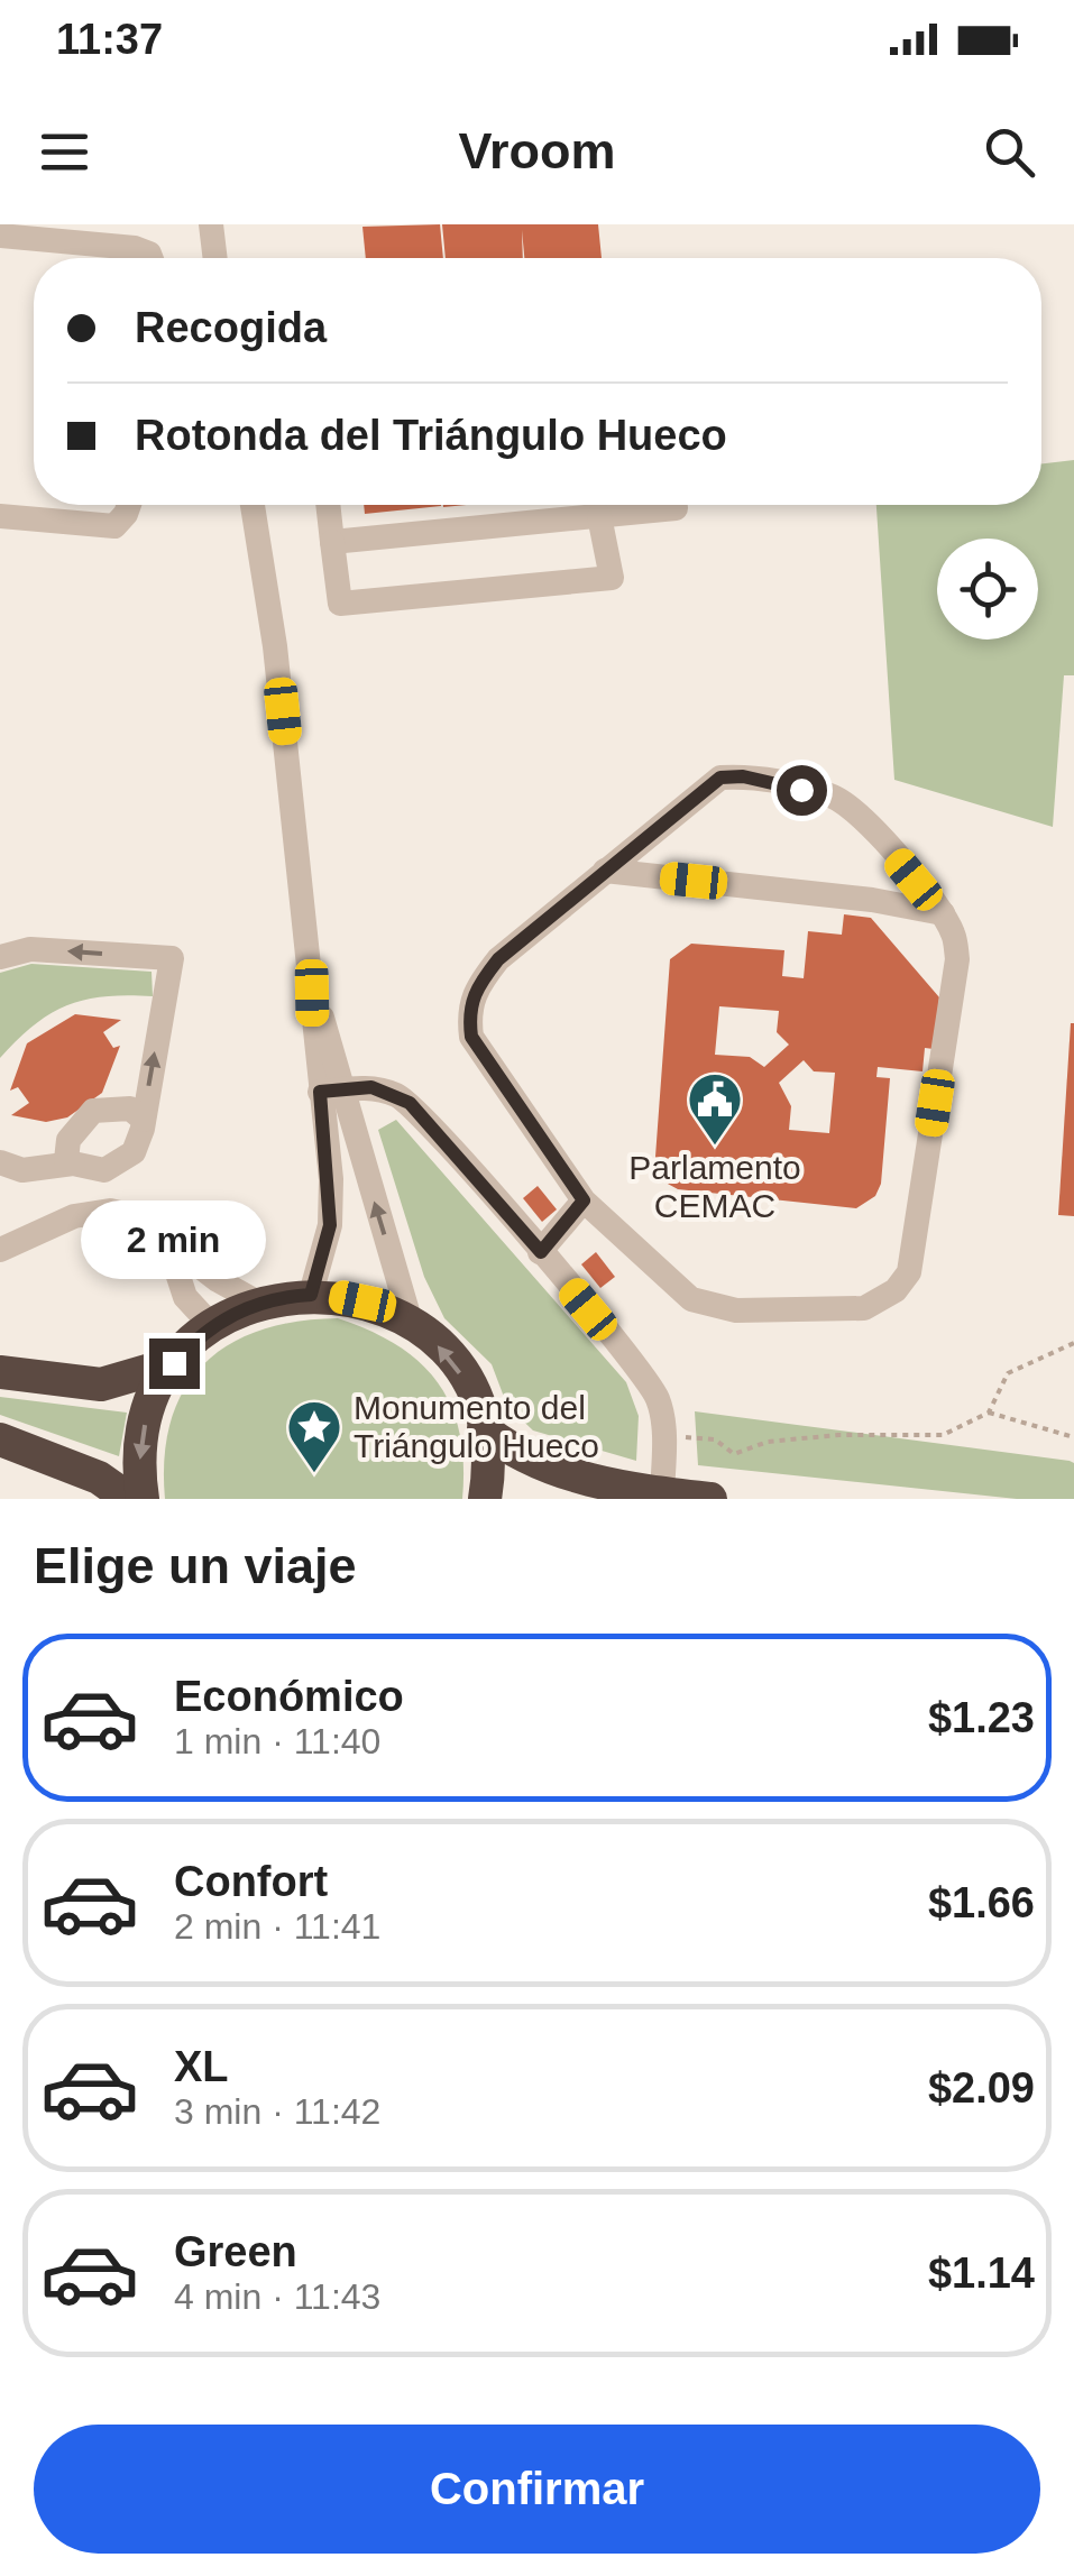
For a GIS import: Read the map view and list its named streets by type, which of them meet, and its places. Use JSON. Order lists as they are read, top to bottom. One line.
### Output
{"places":{"public building":["Parlamento CEMAC"],"place":["Monumento del Triángulo Hueco"]},"page":{"status":"11:37","header":"Vroom","banner":["Recogida","Rotonda del Triángulo Hueco"],"bubble":"2 min","heading":"Elige un viaje","list":[{"name":"Económico","note":"1 min · 11:40","value":"$1.23"},{"name":"Confort","note":"2 min · 11:41","value":"$1.66"},{"name":"XL","note":"3 min · 11:42","value":"$2.09"},{"name":"Green","note":"4 min · 11:43","value":"$1.14"}],"buttons":"Confirmar"}}
